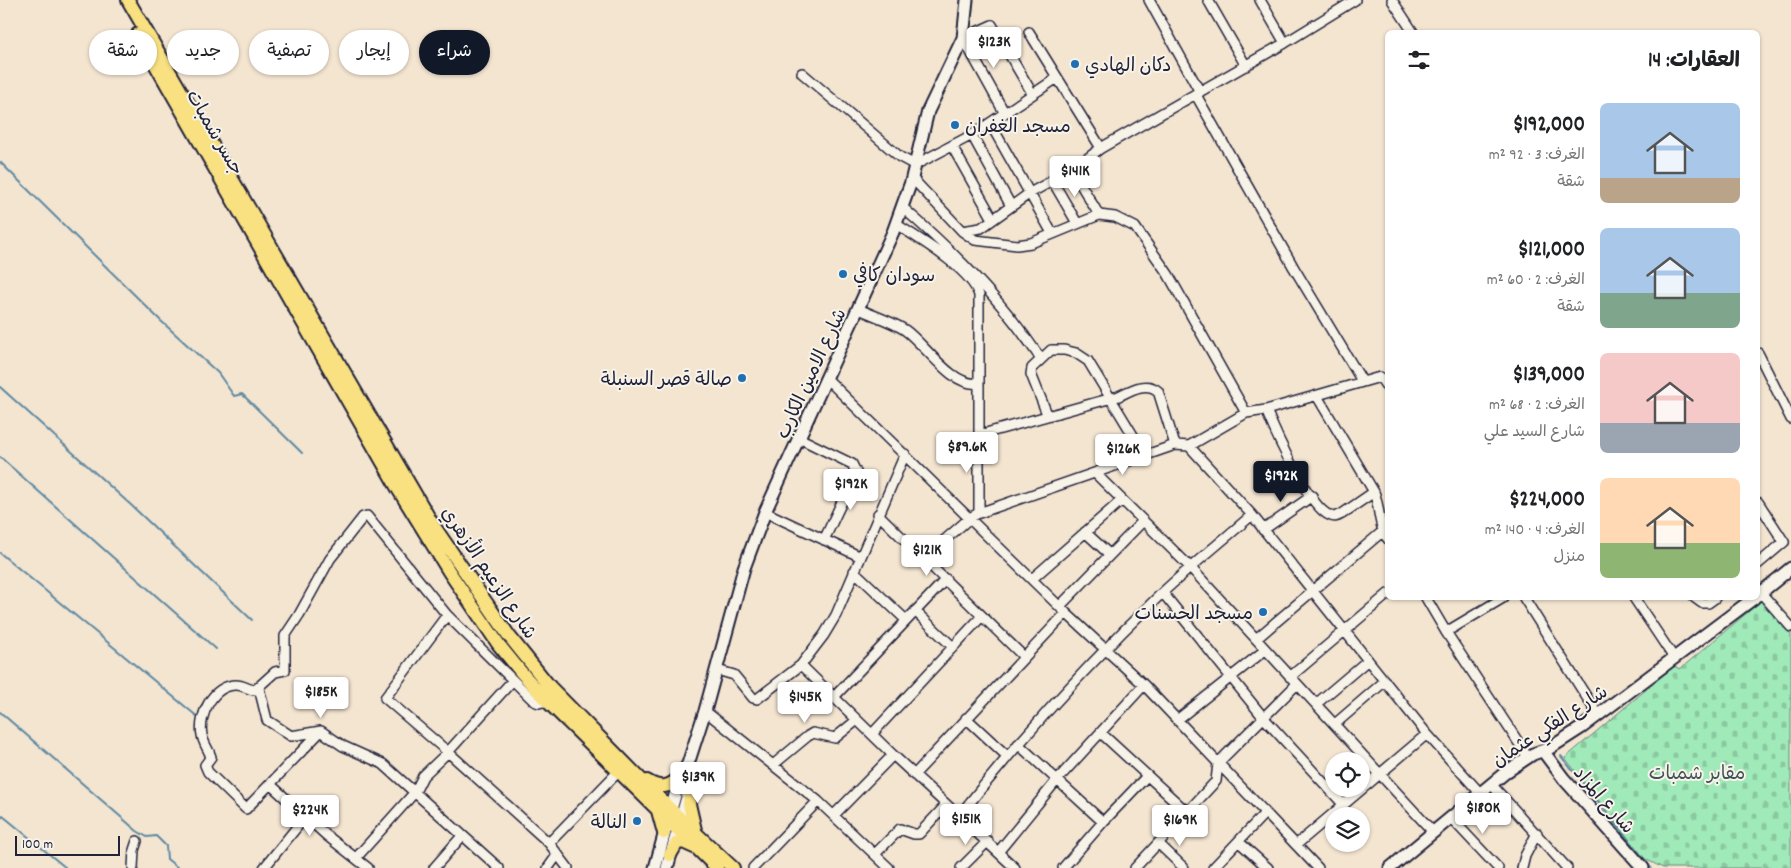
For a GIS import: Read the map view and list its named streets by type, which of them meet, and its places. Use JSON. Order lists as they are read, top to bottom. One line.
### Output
{"streets":{"main road":["جسر شمبات","شارع الزعيم الأزهري"],"street":["شارع الامين الكارب","شارع الفكي عثمان","شارع المزاد"]},"crossings":[["جسر شمبات","شارع الزعيم الأزهري"],["شارع الامين الكارب","شارع الزعيم الأزهري"],["شارع الفكي عثمان","شارع المزاد"]],"parks":["مقابر شمبات"],"places":["دكان الهادي","مسجد الغفران","سودان كافي","صالة قصر السنبلة","مسجد الحسنات","النالة"],"scale_bar":"100 m","page":{"price":["$123K","$141K","$89.6K","$126K","$192K","$192K","$121K","$185K","$145K","$139K","$180K","$224K","$151K","$169K"],"chip":["شراء","إيجار","تصفية","جديد","شقة"],"heading":"العقارات: 14","list":[{"name":"$192,000","note":"الغرف: 3 · 92 m² · شقة"},{"name":"$121,000","note":"الغرف: 2 · 60 m² · شقة"},{"name":"$139,000","note":"الغرف: 2 · 68 m² · شارع السيد علي"},{"name":"$224,000","note":"الغرف: 4 · 140 m² · منزل"}],"scale":"100 m"}}
